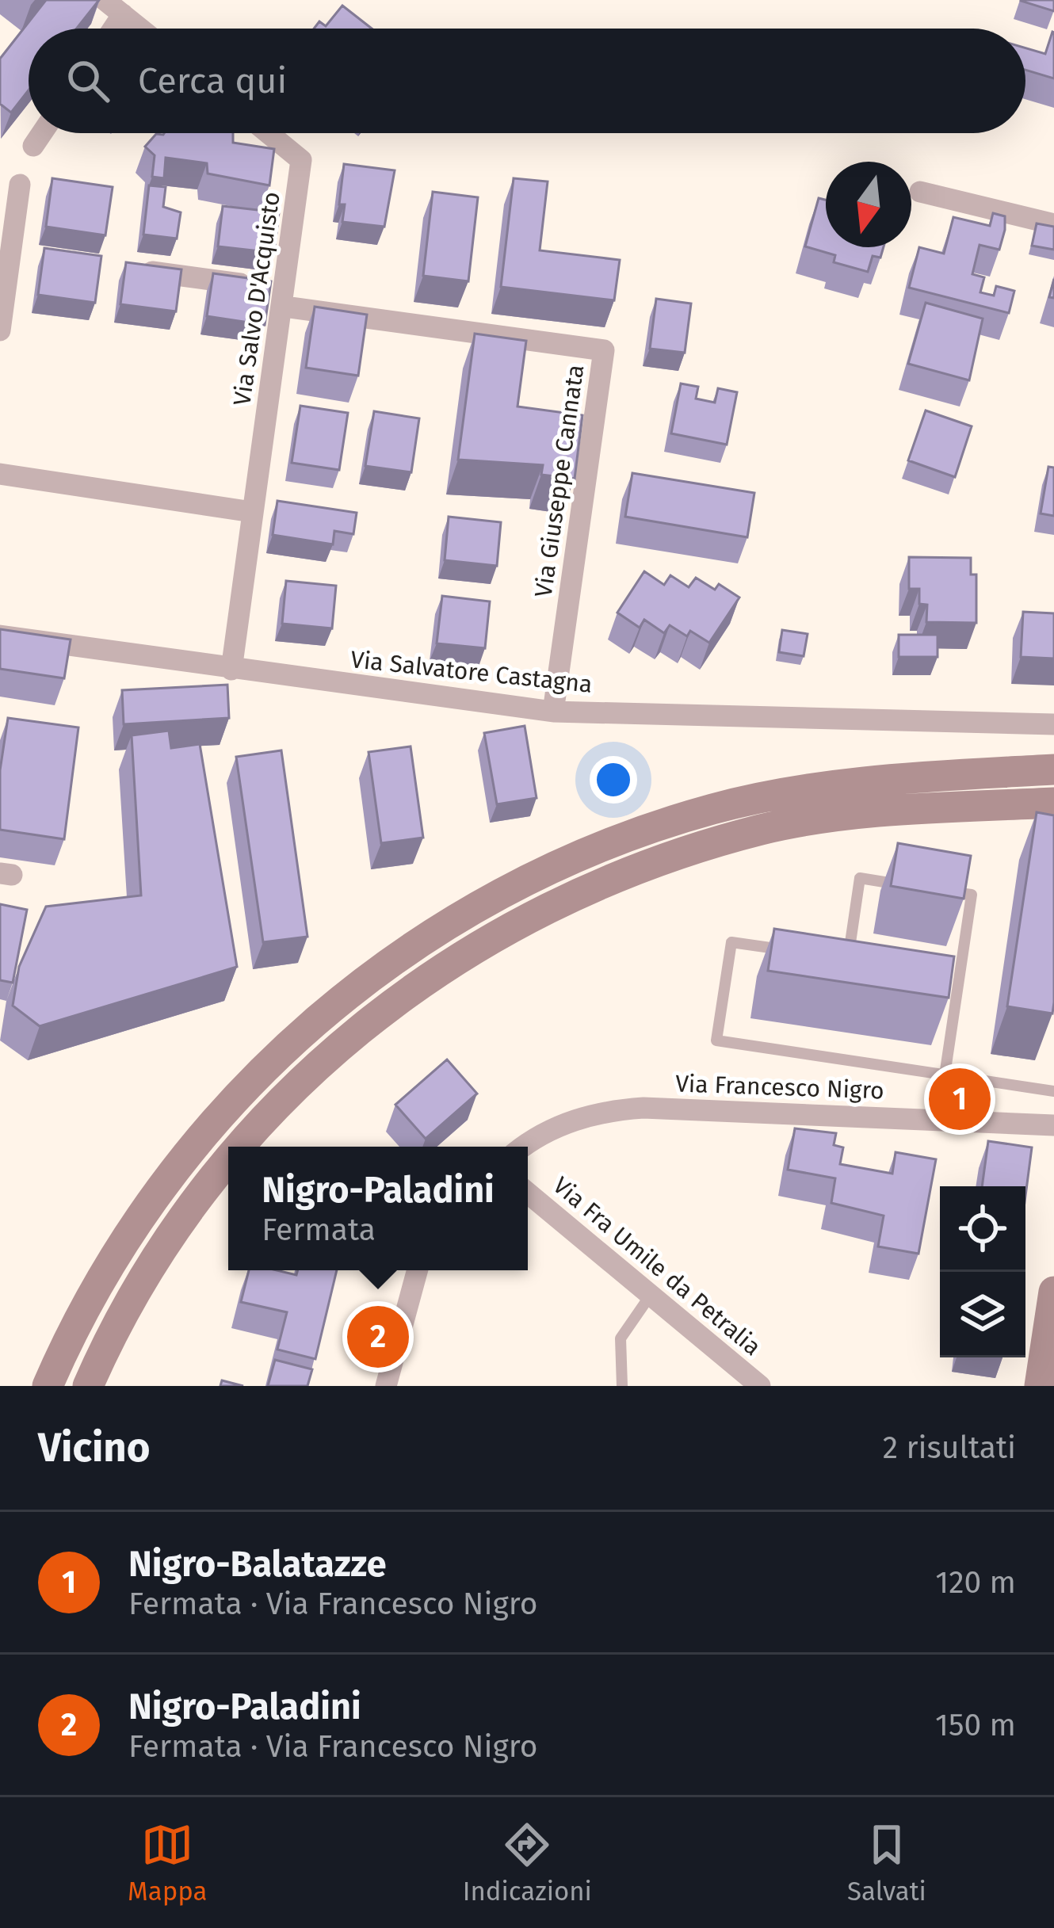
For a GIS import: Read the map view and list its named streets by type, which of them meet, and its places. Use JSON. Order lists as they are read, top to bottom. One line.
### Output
{"streets":{"street":["Via Salvo D'Acquisto","Via Giuseppe Cannata","Via Salvatore Castagna","Via Francesco Nigro","Via Fra Umile da Petralia"]},"crossings":[["Via Salvo D'Acquisto","Via Giuseppe Cannata"],["Via Salvo D'Acquisto","Via Salvatore Castagna"],["Via Giuseppe Cannata","Via Salvatore Castagna"]],"north":"bottom","page":{"search":"Cerca qui","pins":["1","2"],"popup":["Nigro-Paladini","Fermata"],"heading":["Vicino","2 risultati"],"list":[{"mark":"1","name":"Nigro-Balatazze","note":"Fermata · Via Francesco Nigro","value":"120 m"},{"mark":"2","name":"Nigro-Paladini","note":"Fermata · Via Francesco Nigro","value":"150 m"}],"nav":["Mappa","Indicazioni","Salvati"]}}
